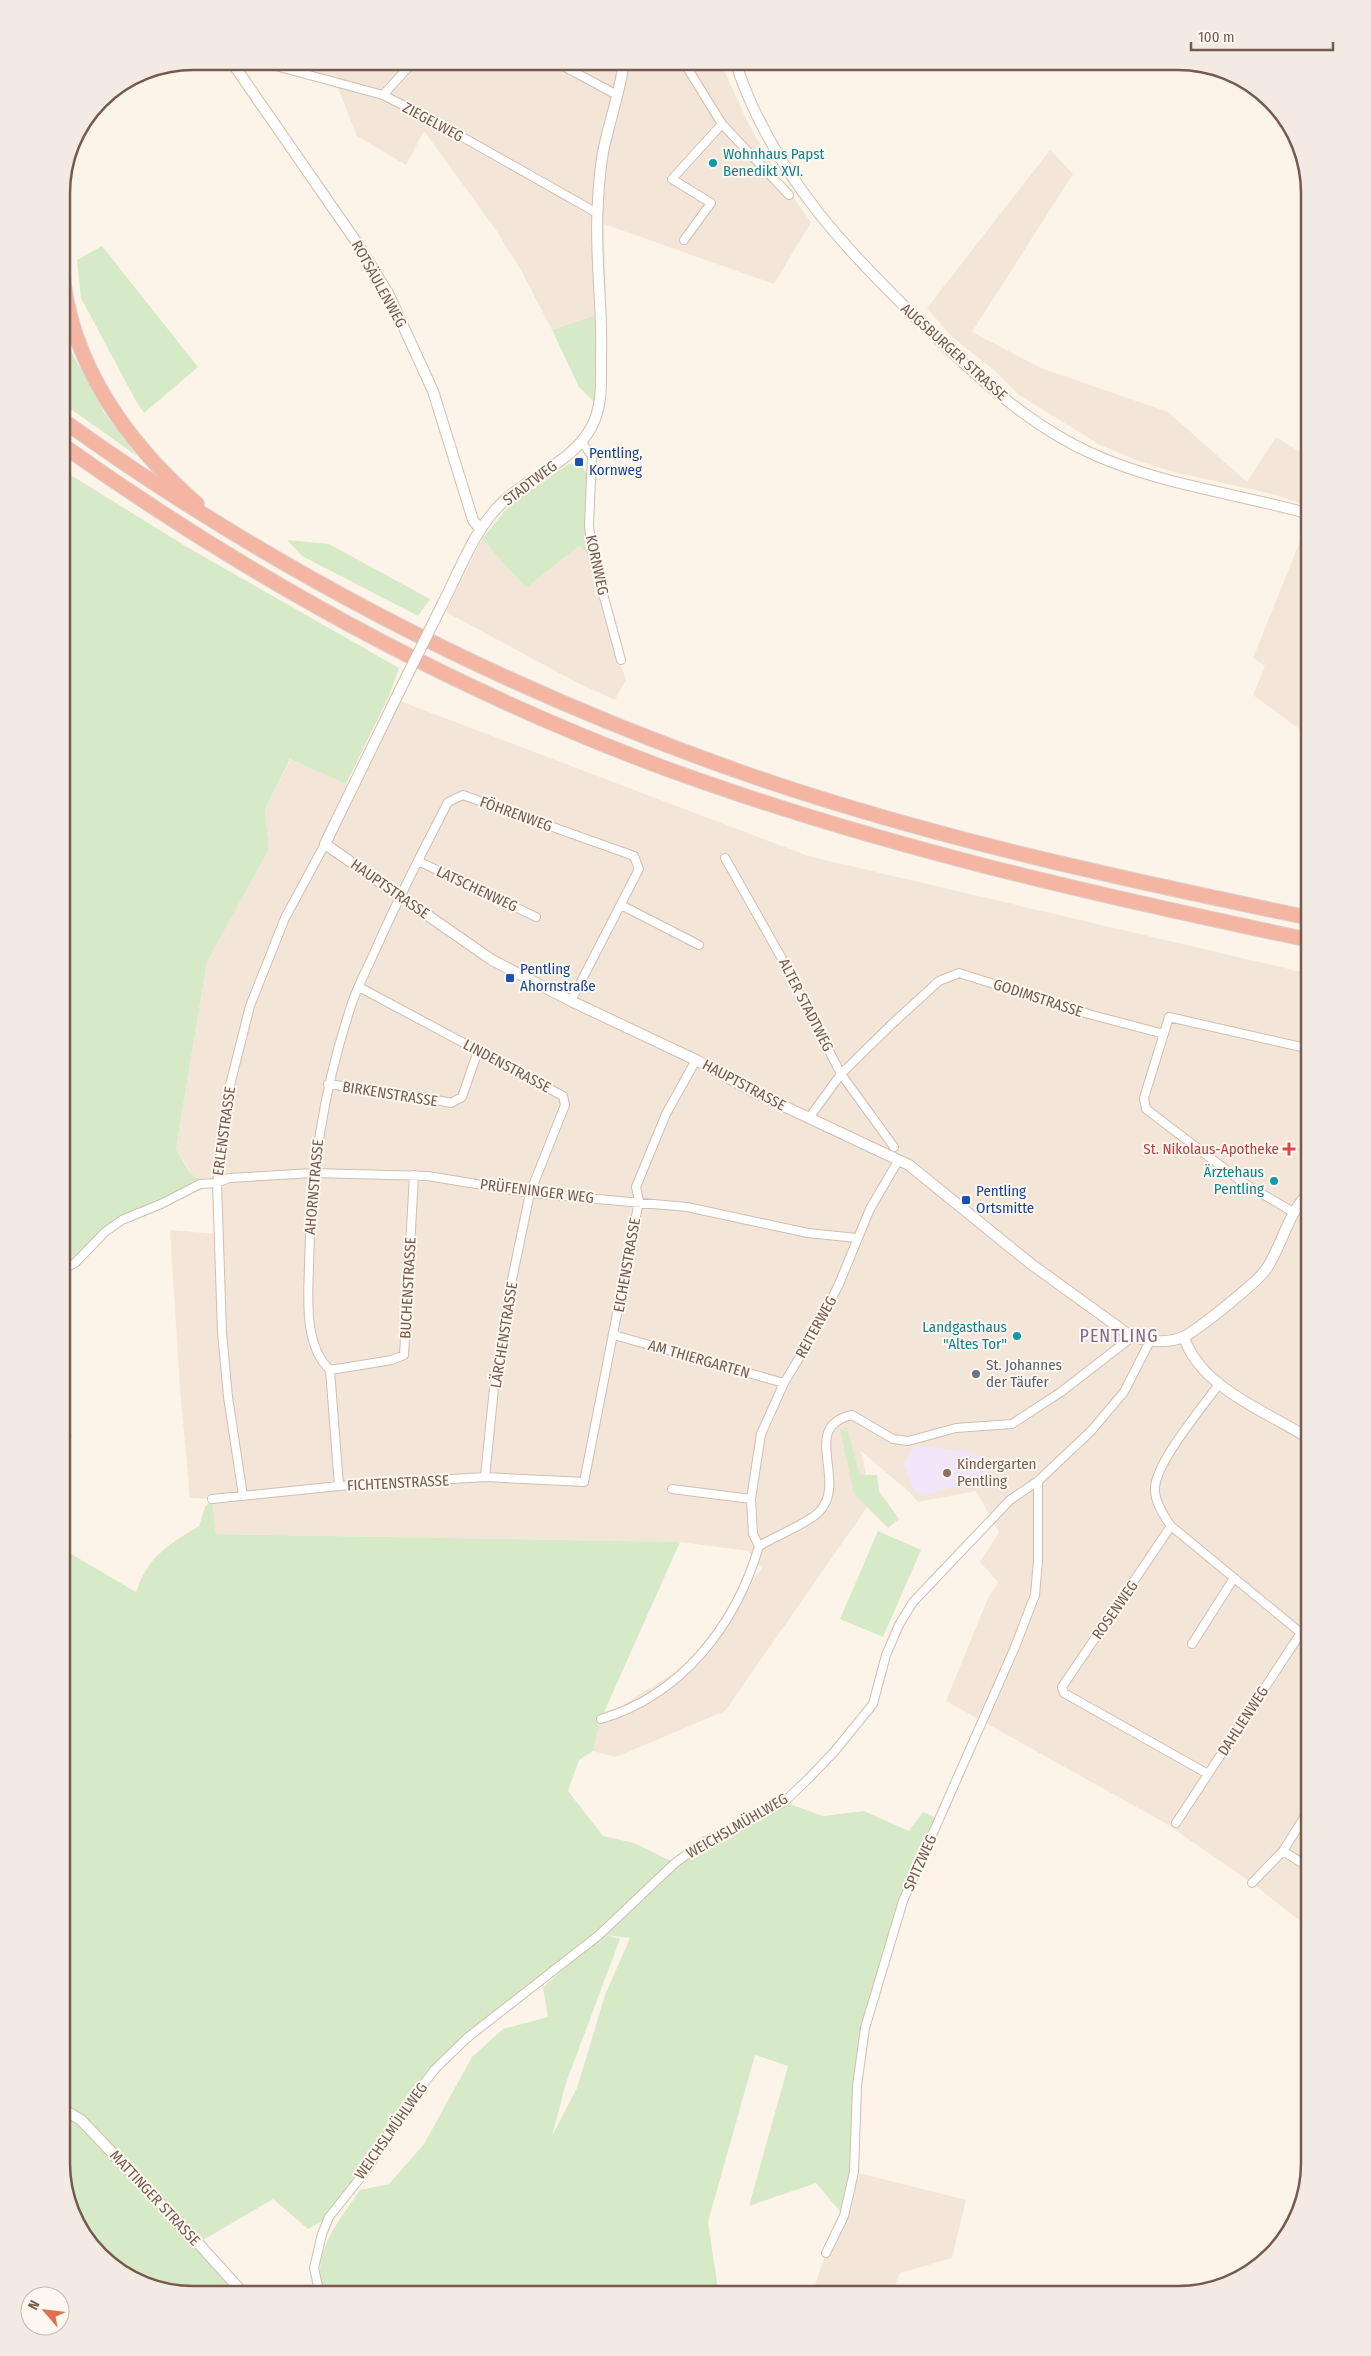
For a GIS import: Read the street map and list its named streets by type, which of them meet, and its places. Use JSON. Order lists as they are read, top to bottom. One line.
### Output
{"streets":{"street":["ZIEGELWEG","ROTSÄULENWEG","AUGSBURGER STRASSE","STADTWEG","KORNWEG","FÖHRENWEG","HAUPTSTRASSE","LATSCHENWEG","GODIMSTRASSE","ALTER STADTWEG","LINDENSTRASSE","BIRKENSTRASSE","ERLENSTRASSE","AHORNSTRASSE","PRÜFENINGER WEG","EICHENSTRASSE","BUCHENSTRASSE","REITERWEG","LÄRCHENSTRASSE","AM THIERGARTEN","FICHTENSTRASSE","ROSENWEG","DAHLIENWEG","WEICHSLMÜHLWEG","SPITZWEG","MATTINGER STRASSE"]},"crossings":[["ZIEGELWEG","STADTWEG"],["ROTSÄULENWEG","STADTWEG"],["STADTWEG","KORNWEG"],["STADTWEG","HAUPTSTRASSE"],["STADTWEG","ERLENSTRASSE"],["FÖHRENWEG","HAUPTSTRASSE"],["FÖHRENWEG","LATSCHENWEG"],["FÖHRENWEG","AHORNSTRASSE"],["HAUPTSTRASSE","GODIMSTRASSE"],["HAUPTSTRASSE","ERLENSTRASSE"],["HAUPTSTRASSE","AHORNSTRASSE"],["HAUPTSTRASSE","EICHENSTRASSE"],["HAUPTSTRASSE","REITERWEG"],["HAUPTSTRASSE","WEICHSLMÜHLWEG"],["GODIMSTRASSE","ALTER STADTWEG"],["LINDENSTRASSE","BIRKENSTRASSE"],["LINDENSTRASSE","AHORNSTRASSE"],["LINDENSTRASSE","PRÜFENINGER WEG"],["LINDENSTRASSE","LÄRCHENSTRASSE"],["BIRKENSTRASSE","AHORNSTRASSE"],["ERLENSTRASSE","PRÜFENINGER WEG"],["ERLENSTRASSE","FICHTENSTRASSE"],["AHORNSTRASSE","PRÜFENINGER WEG"],["AHORNSTRASSE","BUCHENSTRASSE"],["AHORNSTRASSE","FICHTENSTRASSE"],["PRÜFENINGER WEG","EICHENSTRASSE"],["PRÜFENINGER WEG","BUCHENSTRASSE"],["PRÜFENINGER WEG","REITERWEG"],["PRÜFENINGER WEG","LÄRCHENSTRASSE"],["EICHENSTRASSE","AM THIERGARTEN"],["EICHENSTRASSE","FICHTENSTRASSE"],["REITERWEG","AM THIERGARTEN"],["LÄRCHENSTRASSE","FICHTENSTRASSE"],["ROSENWEG","DAHLIENWEG"],["WEICHSLMÜHLWEG","SPITZWEG"]],"districts":["PENTLING"],"places":{"other":["Wohnhaus Papst Benedikt XVI.","Ärztehaus Pentling","Landgasthaus \"Altes Tor\"","St. Johannes der Täufer","Kindergarten Pentling"],"transit":["Pentling, Kornweg","Pentling Ahornstraße","Pentling Ortsmitte"],"health":["St. Nikolaus-Apotheke"]},"scale_bar":"100 m","north":"top left"}
